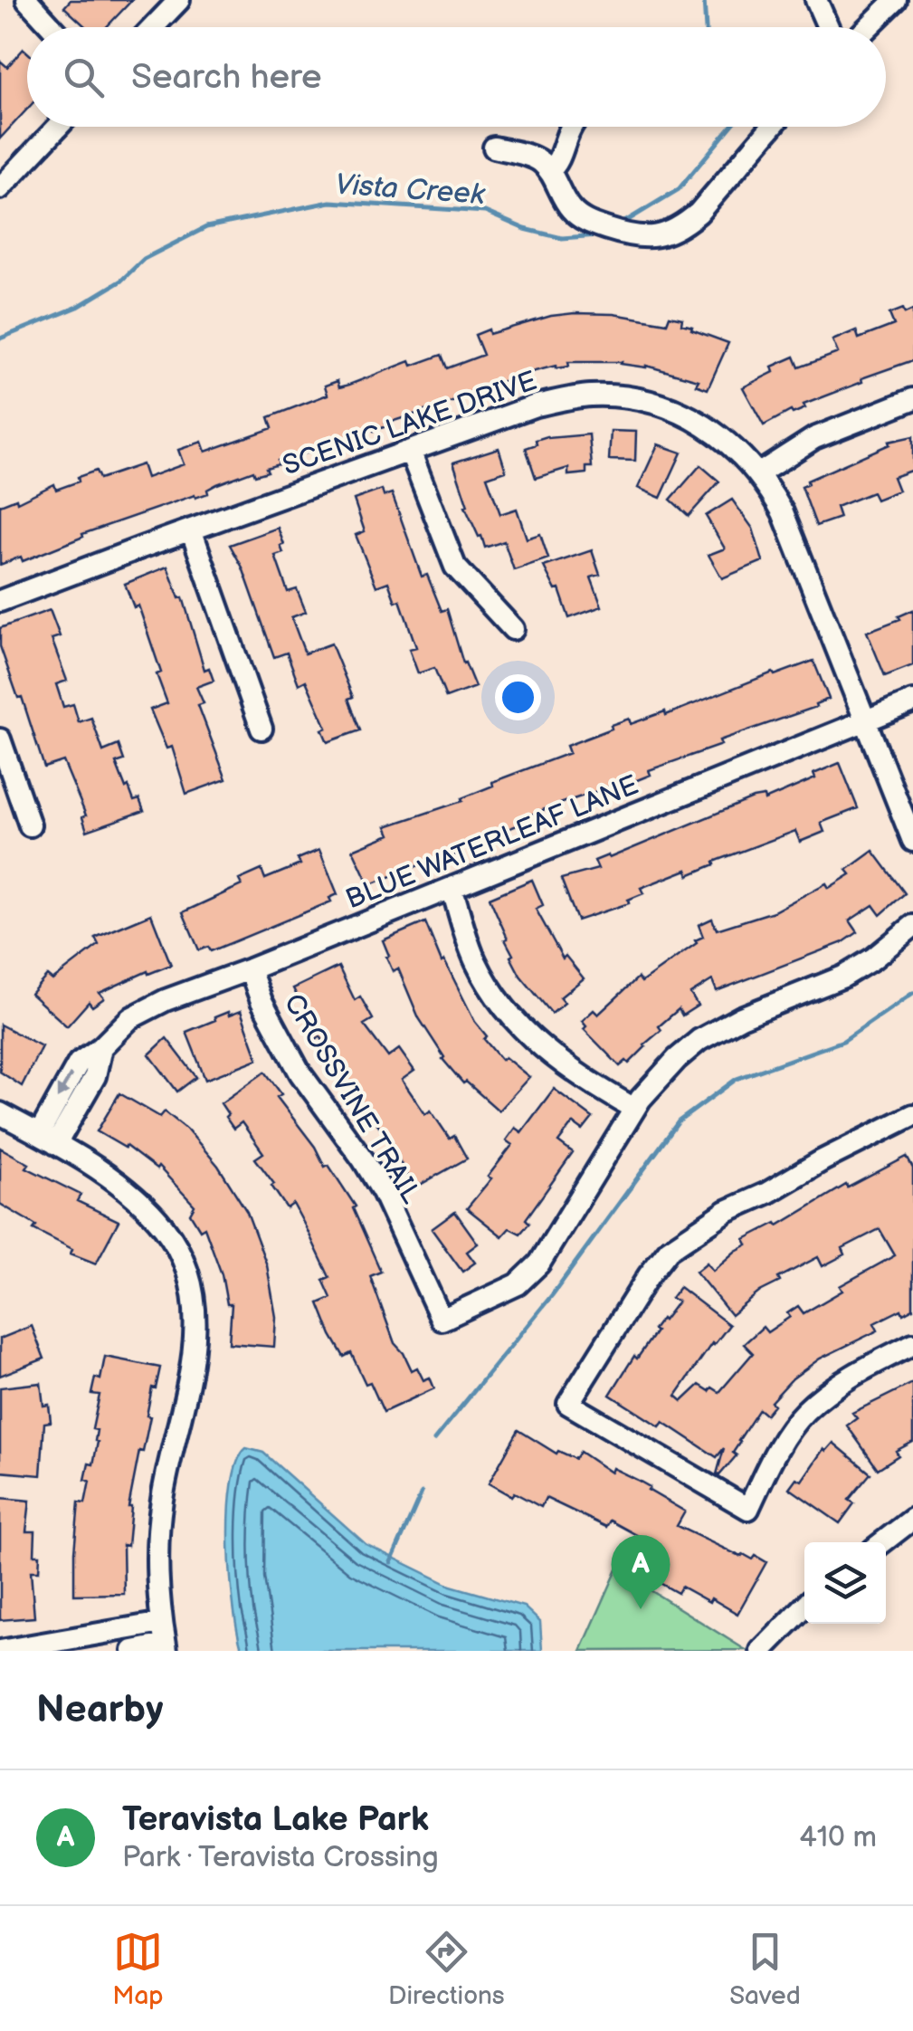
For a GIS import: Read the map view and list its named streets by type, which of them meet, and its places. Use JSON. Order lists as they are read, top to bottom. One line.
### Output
{"streets":{"street":["SCENIC LAKE DRIVE","BLUE WATERLEAF LANE","CROSSVINE TRAIL"]},"crossings":[["SCENIC LAKE DRIVE","BLUE WATERLEAF LANE"],["BLUE WATERLEAF LANE","CROSSVINE TRAIL"]],"water":["Vista Creek"],"page":{"search":"Search here","pins":"A","heading":"Nearby","list":[{"mark":"A","name":"Teravista Lake Park","note":"Park · Teravista Crossing","value":"410 m"}],"nav":["Map","Directions","Saved"]}}
